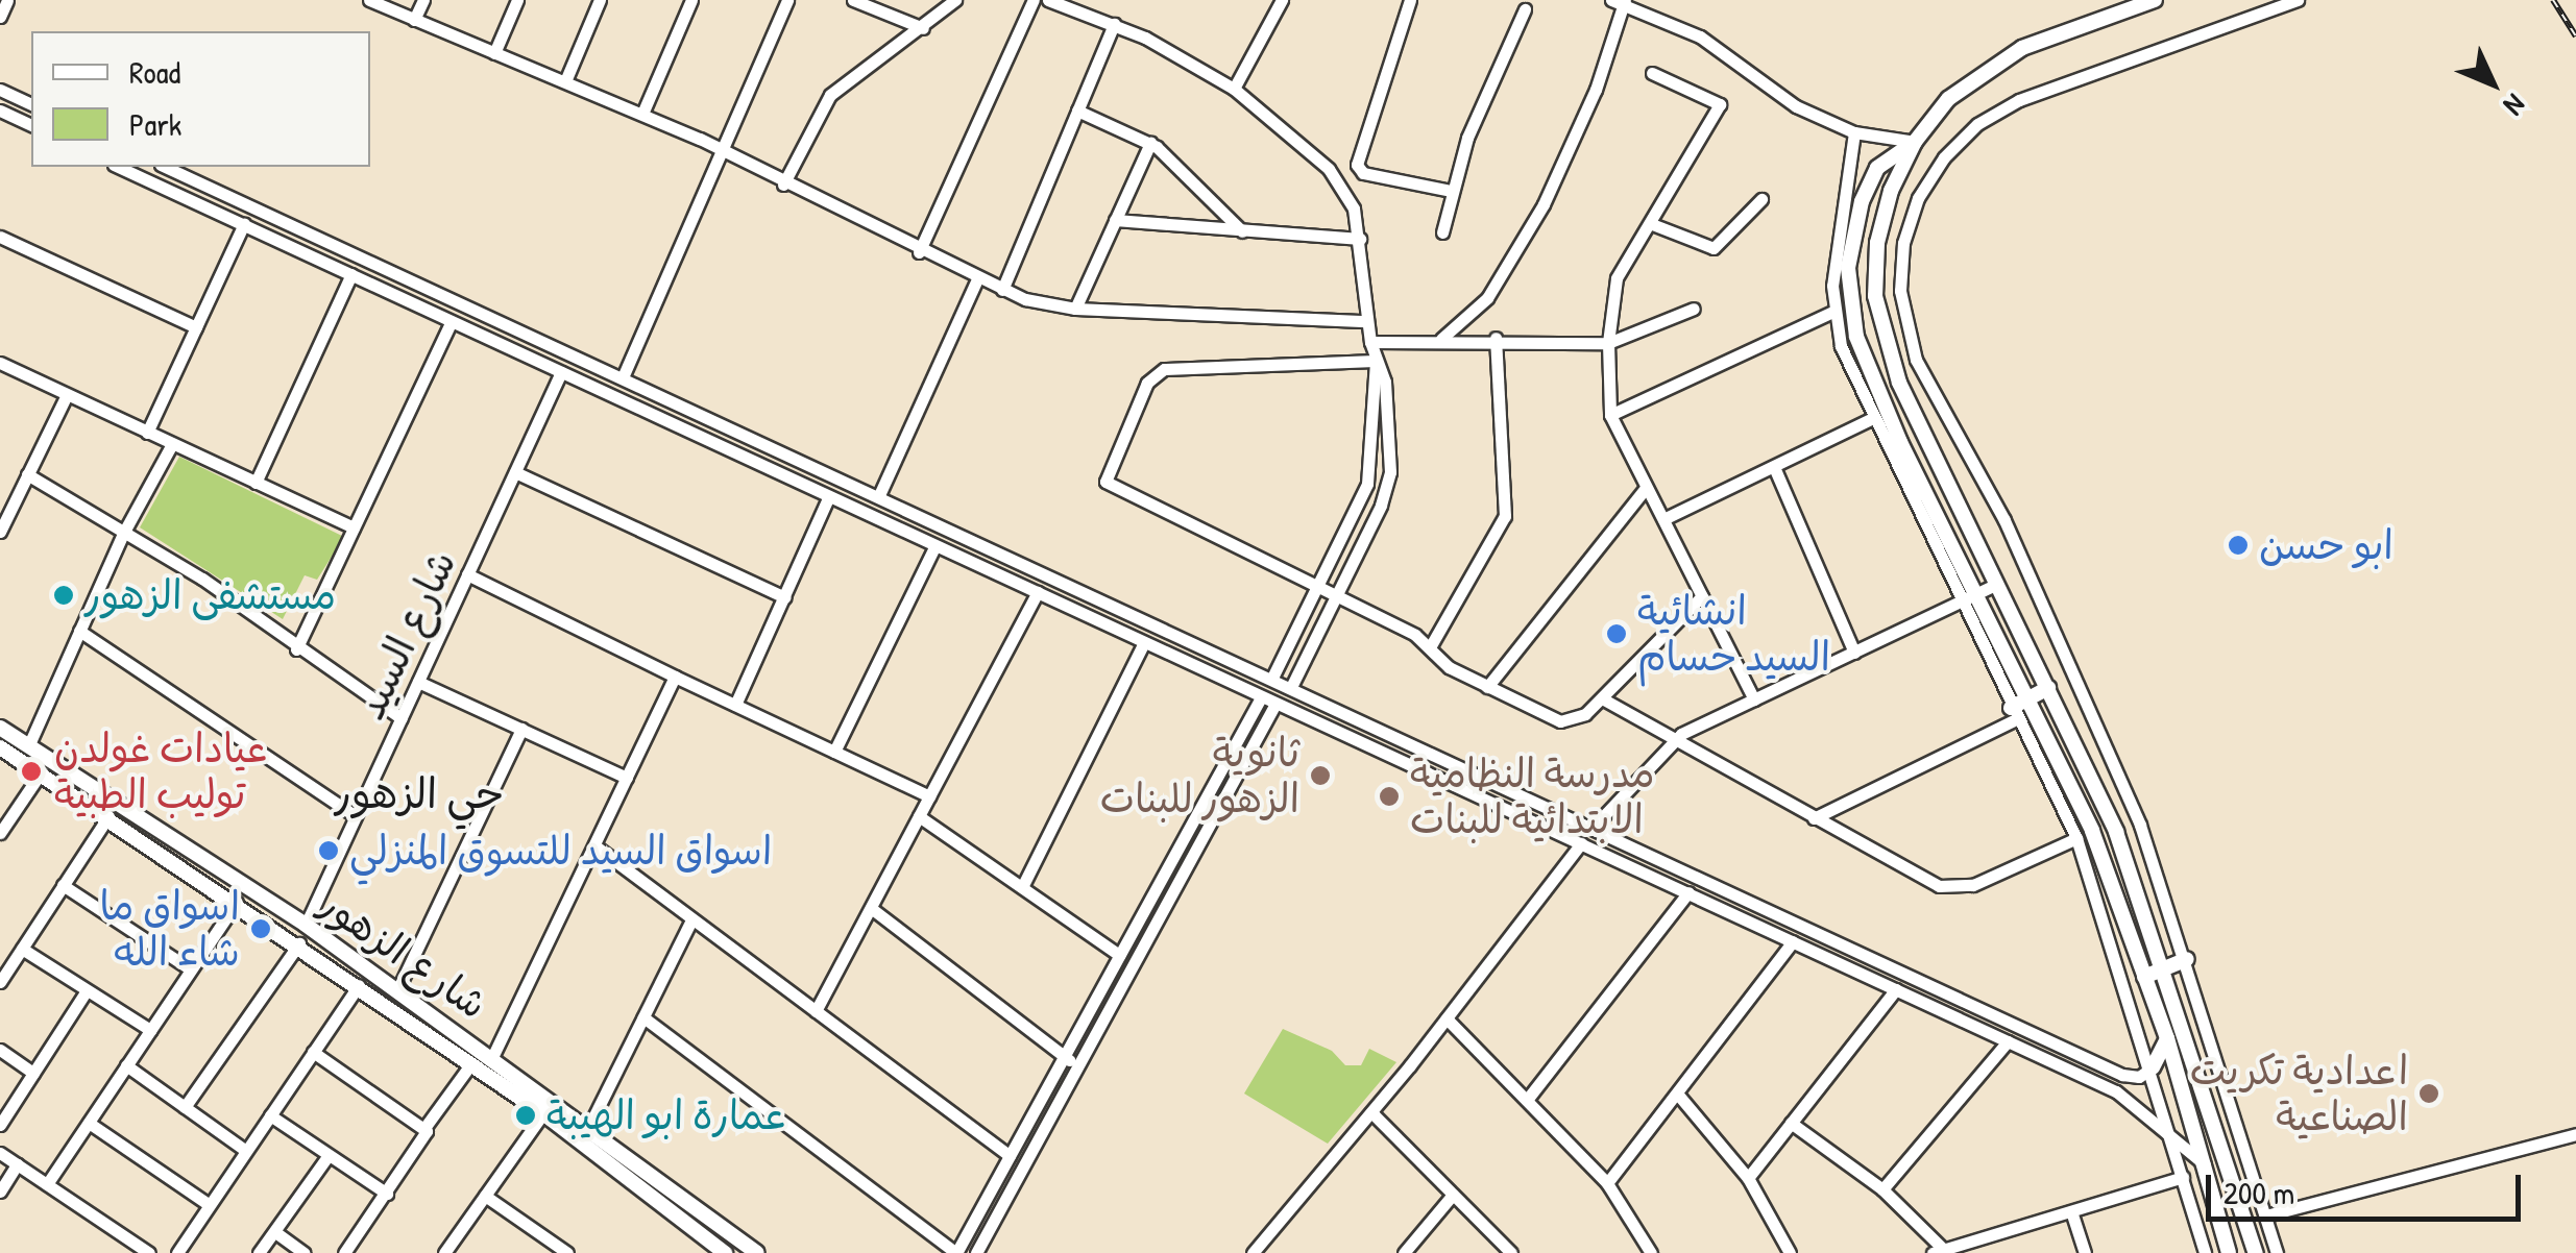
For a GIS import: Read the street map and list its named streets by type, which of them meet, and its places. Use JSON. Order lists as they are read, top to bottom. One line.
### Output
{"streets":{"main road":["شارع الزهور"],"street":["شارع السيد"]},"crossings":[["شارع السيد","شارع الزهور"]],"districts":["حي الزهور"],"places":["ابو حسن","مستشفى الزهور","انشائية السيد حسام","عيادات غولدن توليب الطبية","ثانوية الزهور للبنات","مدرسة النظامية الابتدائية للبنات","اسواق السيد للتسوق المنزلي","اسواق ما شاء الله","اعدادية تكريت الصناعية","عمارة ابو الهيبة"],"legend":["Road","Park"],"scale_bar":"200 m","north":"bottom right"}
